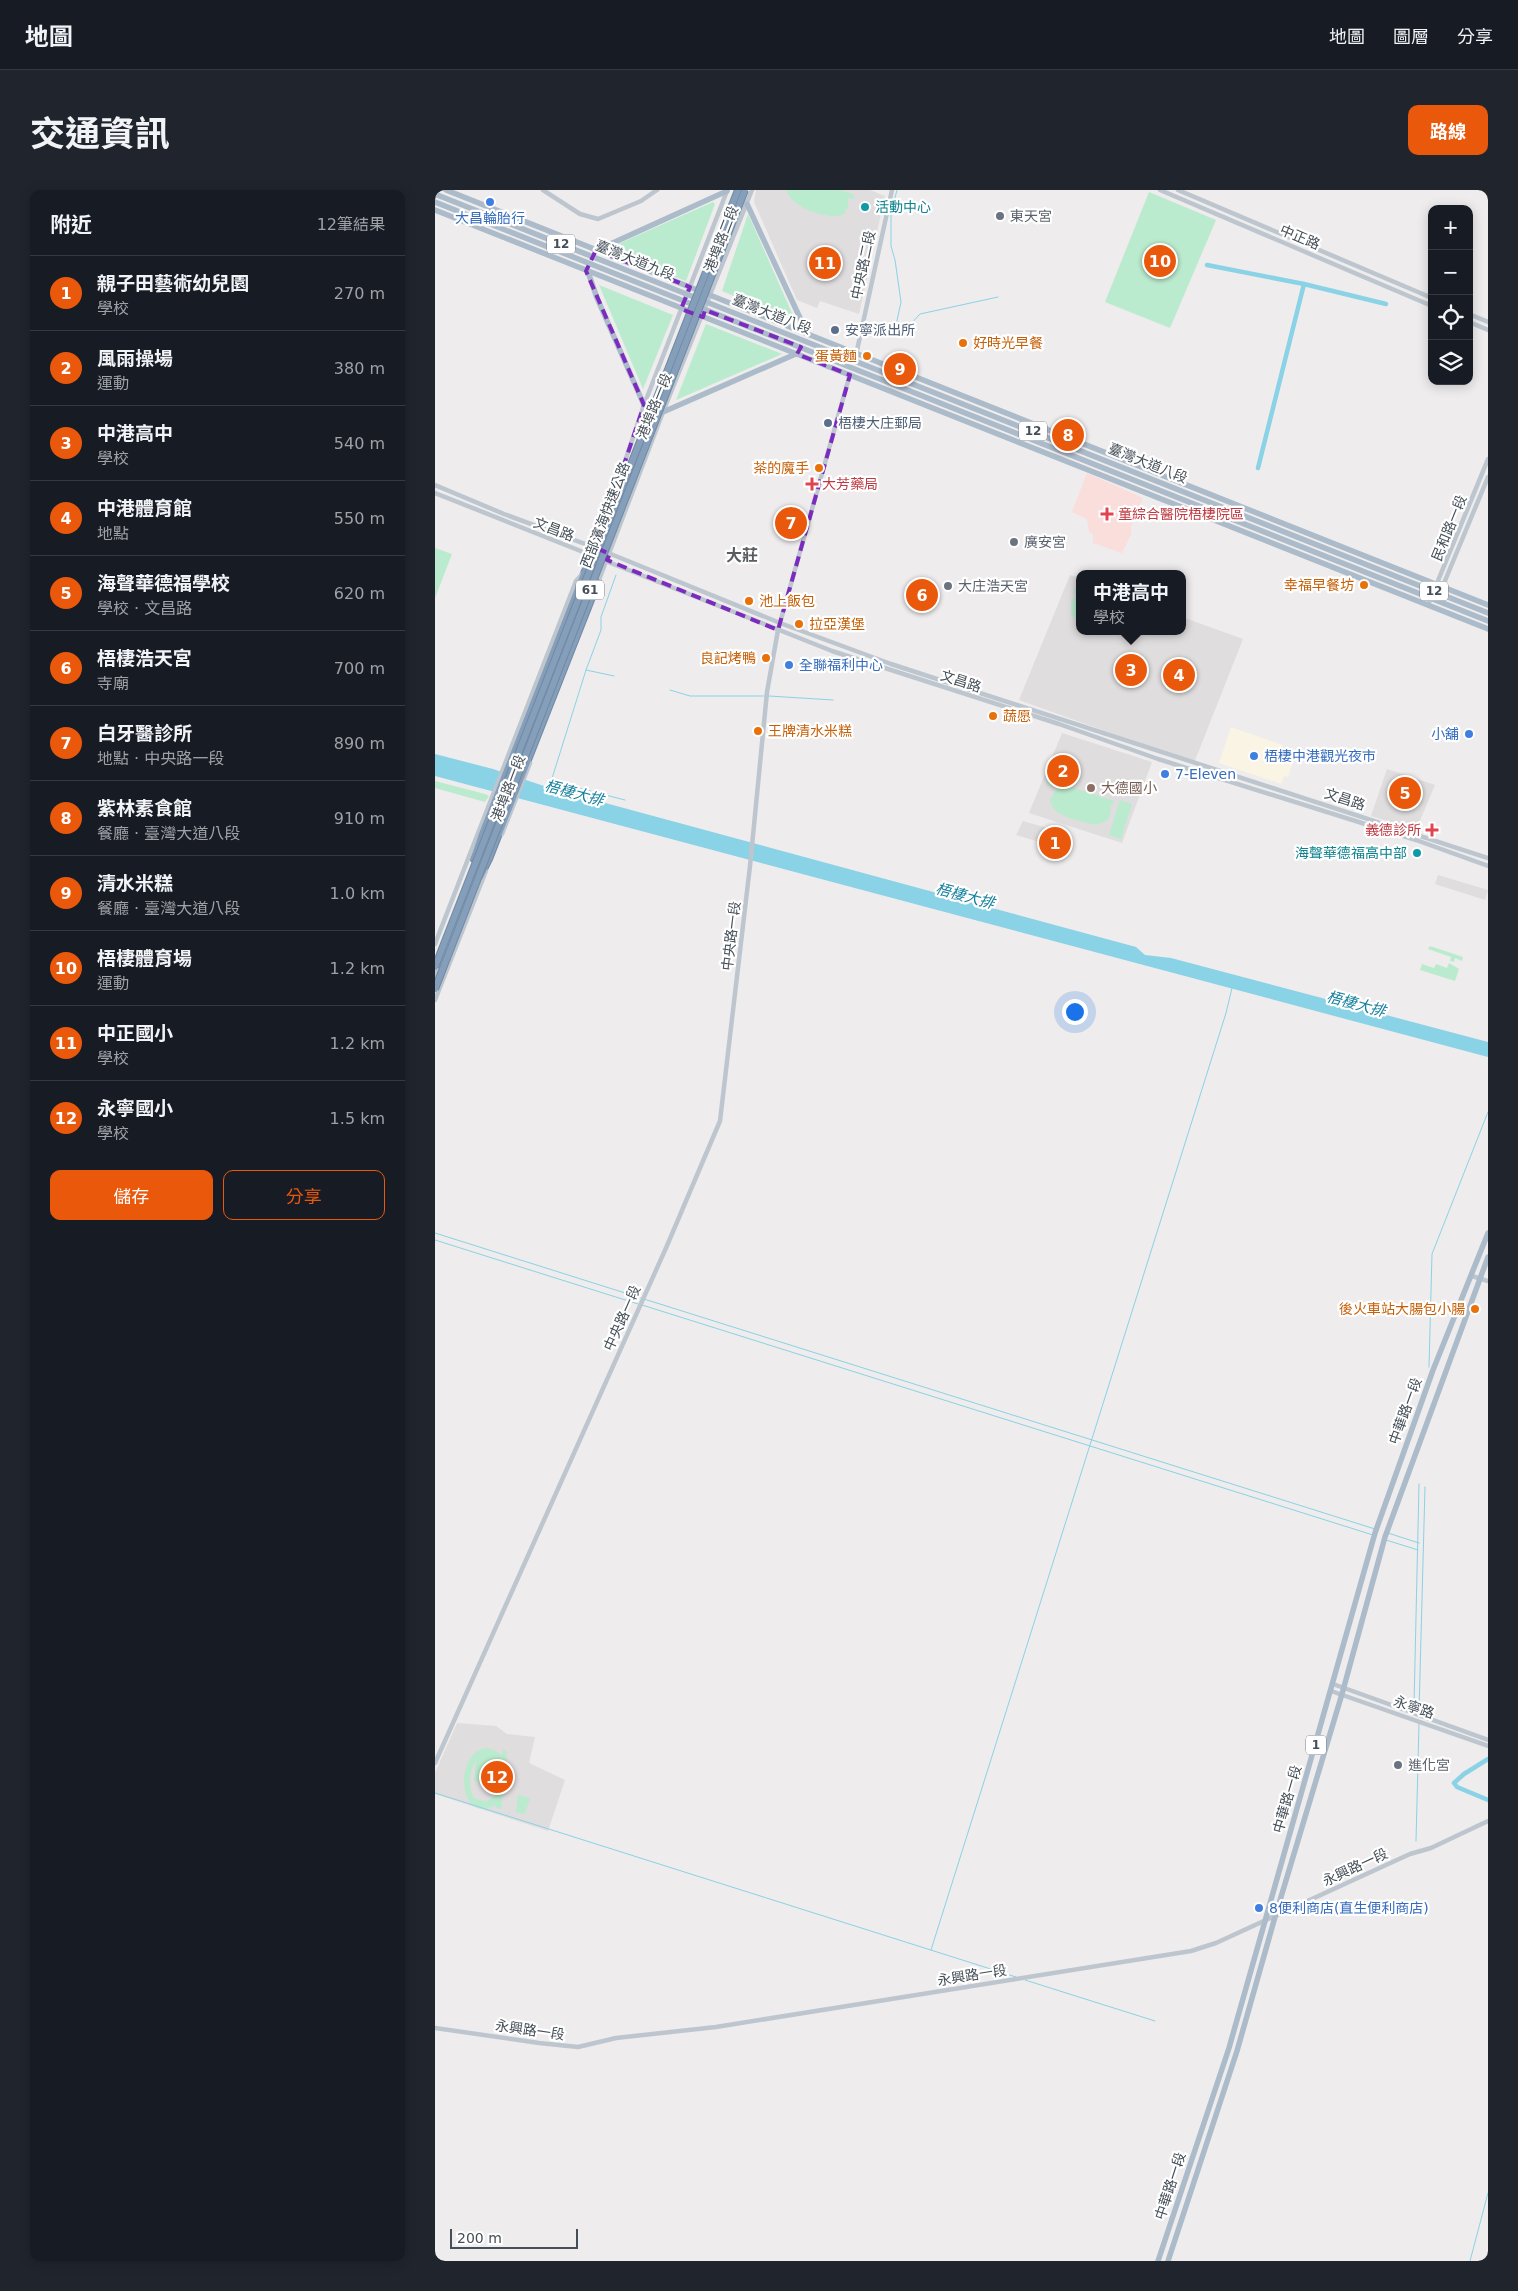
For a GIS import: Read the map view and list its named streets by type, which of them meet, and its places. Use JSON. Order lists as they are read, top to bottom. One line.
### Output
{"streets":{"highway":["西部濱海快速公路","61"],"main road":["12","臺灣大道九段","臺灣大道八段","中華路一段","1"],"street":["中正路","港埠路二段","中央路二段","港埠路一段","民和路一段","文昌路","中央路一段","永寧路","永興路一段"]},"crossings":[["港埠路二段","臺灣大道九段"],["港埠路二段","臺灣大道八段"],["港埠路二段","港埠路一段"],["12","臺灣大道八段"],["12","民和路一段"],["臺灣大道九段","臺灣大道八段"],["臺灣大道九段","港埠路一段"],["中央路二段","臺灣大道八段"],["臺灣大道八段","港埠路一段"],["臺灣大道八段","民和路一段"],["港埠路一段","文昌路"],["文昌路","中央路一段"],["中華路一段","永寧路"],["中華路一段","永興路一段"]],"districts":["大莊"],"water":["梧棲大排"],"places":{"other":["大昌輪胎行","活動中心","東天宮","安寧派出所","好時光早餐","蛋黃麵","梧棲大庄郵局","茶的魔手","廣安宮","幸福早餐坊","大庄浩天宮","池上飯包","拉亞漢堡","良記烤鴨","全聯福利中心","蔬愿","王牌清水米糕","小舖","梧棲中港觀光夜市","7-Eleven","大德國小","海聲華德福高中部","後火車站大腸包小腸","進化宮","8便利商店(直生便利商店)"],"health":["大芳藥局","童綜合醫院梧棲院區","義德診所"]},"scale_bar":"200 m","page":{"header":"地圖","nav":["地圖","圖層","分享"],"title":"交通資訊","buttons":["路線",["儲存","分享"]],"heading":["附近","12筆結果"],"map_buttons":["+","−"],"pins":["10","11","9","8","7","6","3","4","2","5","1","12"],"list":[{"mark":"1","name":"親子田藝術幼兒園","note":"學校","value":"270 m"},{"mark":"2","name":"風雨操場","note":"運動","value":"380 m"},{"mark":"3","name":"中港高中","note":"學校","value":"540 m"},{"mark":"4","name":"中港體育館","note":"地點","value":"550 m"},{"mark":"5","name":"海聲華德福學校","note":"學校 · 文昌路","value":"620 m"},{"mark":"6","name":"梧棲浩天宮","note":"寺廟","value":"700 m"},{"mark":"7","name":"白牙醫診所","note":"地點 · 中央路一段","value":"890 m"},{"mark":"8","name":"紫林素食館","note":"餐廳 · 臺灣大道八段","value":"910 m"},{"mark":"9","name":"清水米糕","note":"餐廳 · 臺灣大道八段","value":"1.0 km"},{"mark":"10","name":"梧棲體育場","note":"運動","value":"1.2 km"},{"mark":"11","name":"中正國小","note":"學校","value":"1.2 km"},{"mark":"12","name":"永寧國小","note":"學校","value":"1.5 km"}],"popup":["中港高中","學校"],"scale":"200 m"}}
